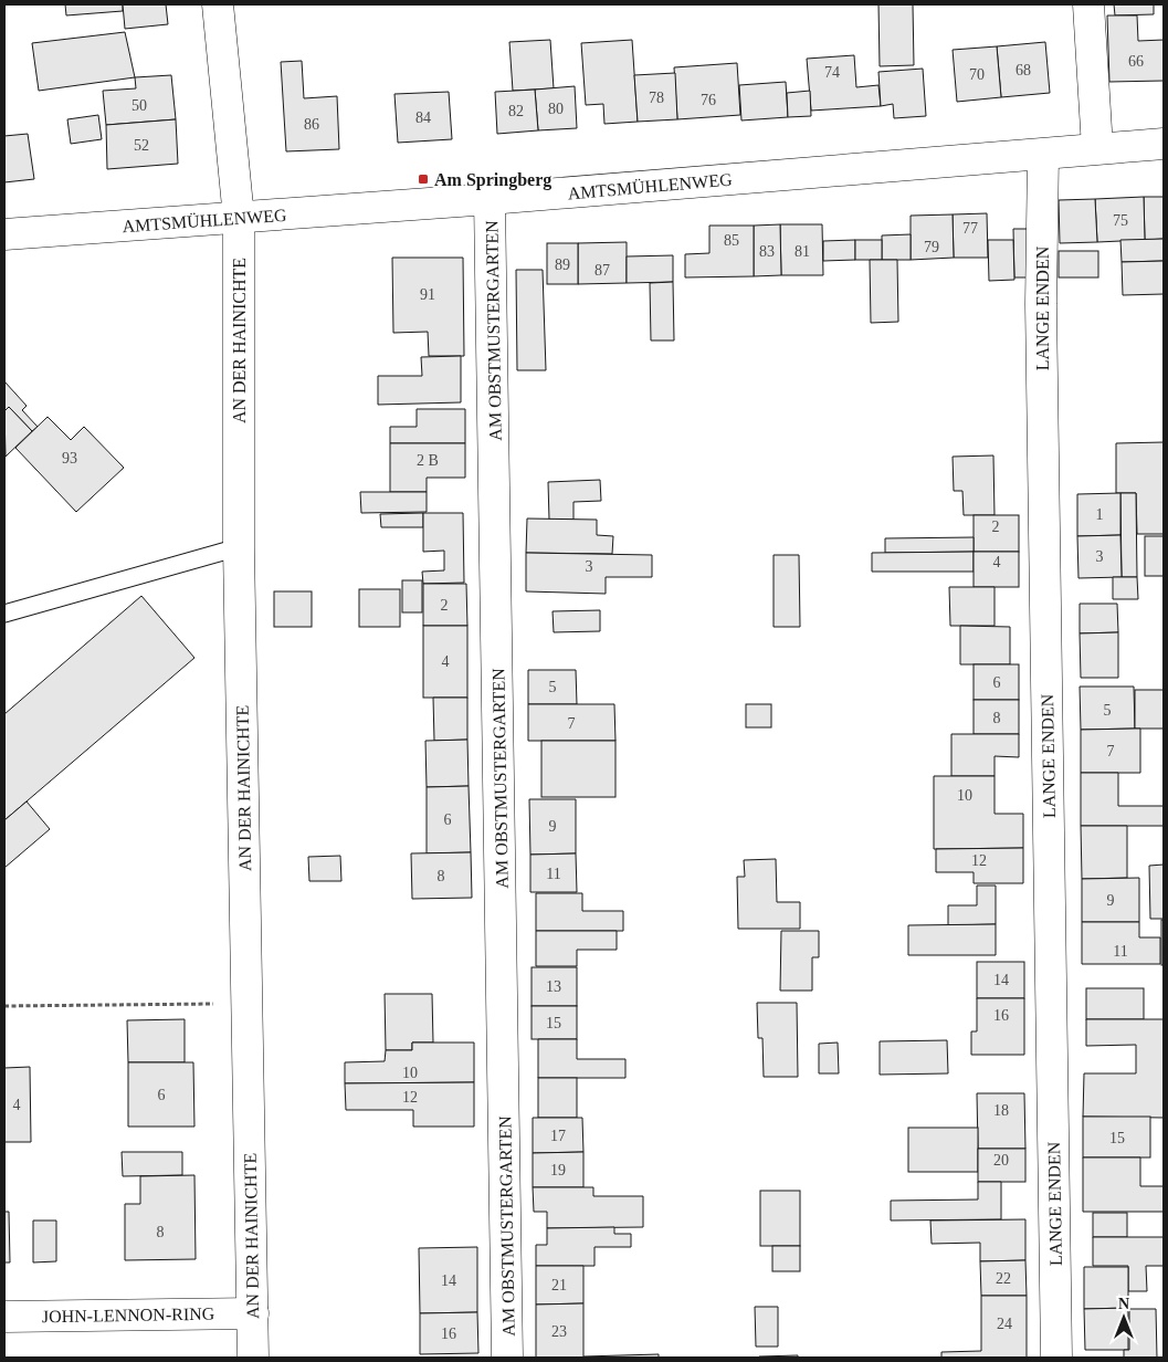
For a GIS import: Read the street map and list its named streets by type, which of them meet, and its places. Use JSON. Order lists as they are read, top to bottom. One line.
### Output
{"streets":{"street":["AMTSMÜHLENWEG","LANGE ENDEN","AM OBSTMUSTERGARTEN","AN DER HAINICHTE","JOHN-LENNON-RING"]},"crossings":[["AMTSMÜHLENWEG","LANGE ENDEN"],["AMTSMÜHLENWEG","AM OBSTMUSTERGARTEN"],["AMTSMÜHLENWEG","AN DER HAINICHTE"],["AN DER HAINICHTE","JOHN-LENNON-RING"]],"places":{"transit":["Am Springberg"]},"house_numbers":["66","68","74","70","78","76","50","80","82","84","86","52","75","77","85","79","83","81","89","87","91","93","2 B","1","2","3","4","3","2","4","6","5","5","8","7","7","10","6","9","12","11","8","9","11","14","13","16","15","10","6","12","4","18","17","15","20","19","8","22","14","21","24","23","16"],"north":"top"}
